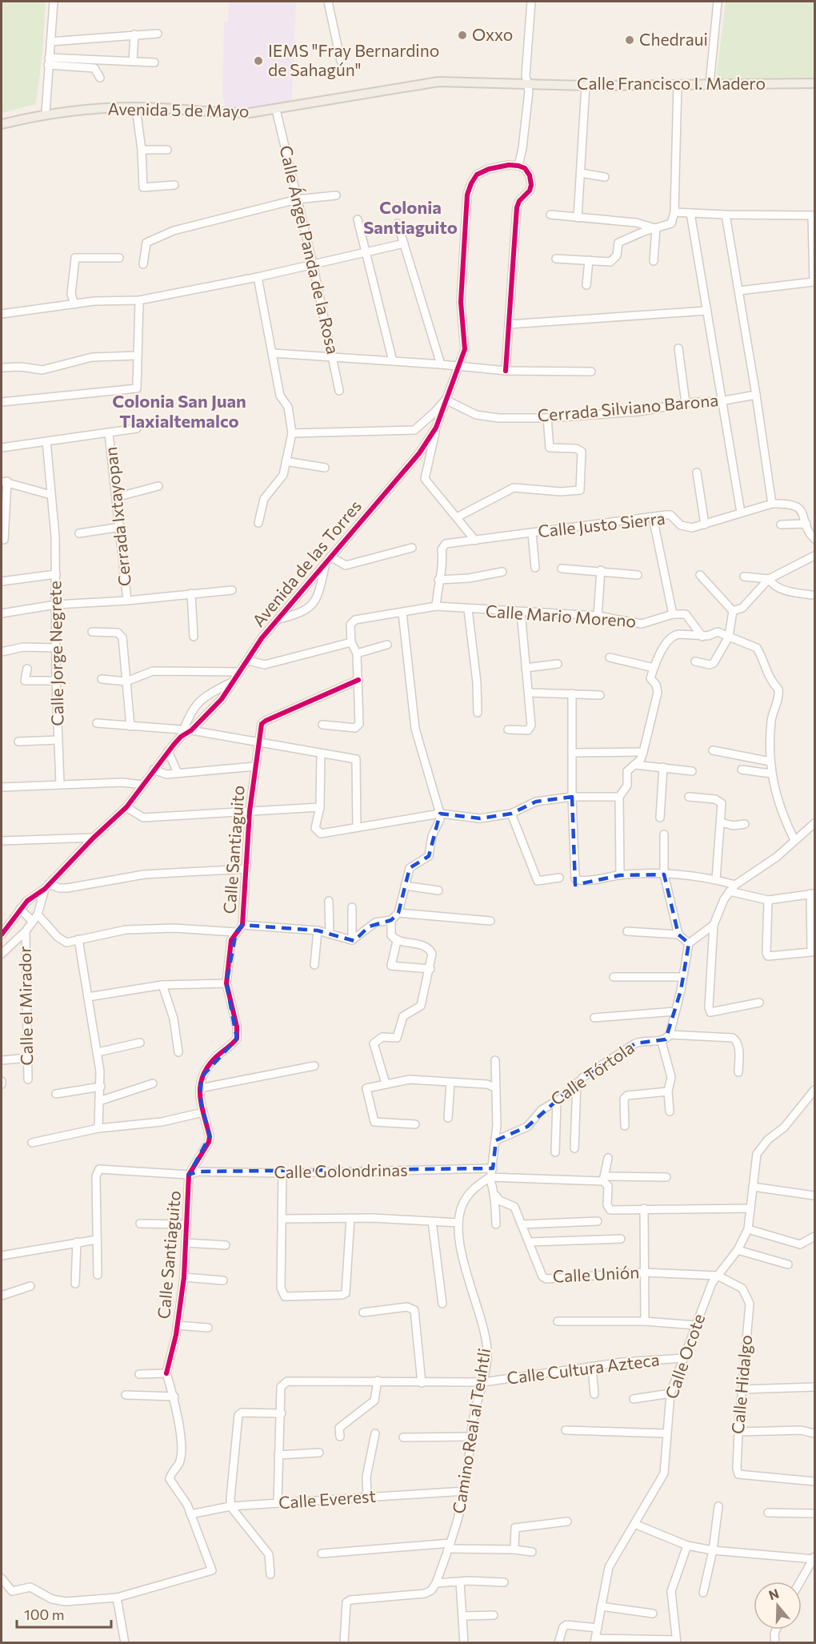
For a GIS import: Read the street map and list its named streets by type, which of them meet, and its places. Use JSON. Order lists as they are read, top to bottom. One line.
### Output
{"streets":{"main road":["Calle Francisco I. Madero","Avenida 5 de Mayo"],"street":["Calle Ángel Panda de la Rosa","Cerrada Silviano Barona","Cerrada Ixtayopan","Calle Justo Sierra","Avenida de las Torres","Calle Mario Moreno","Calle Jorge Negrete","Calle Santiaguito","Calle el Mirador","Calle Tórtola","Calle Golondrinas","Calle Unión","Calle Ocote","Calle Cultura Azteca","Calle Hidalgo","Camino Real al Teuhtli","Calle Everest"]},"crossings":[["Calle Francisco I. Madero","Avenida 5 de Mayo"],["Avenida 5 de Mayo","Calle Ángel Panda de la Rosa"],["Cerrada Silviano Barona","Avenida de las Torres"],["Avenida de las Torres","Calle el Mirador"],["Calle Santiaguito","Calle Golondrinas"],["Calle Unión","Calle Ocote"],["Calle Unión","Calle Hidalgo"],["Calle Ocote","Calle Cultura Azteca"],["Calle Ocote","Calle Hidalgo"],["Calle Cultura Azteca","Camino Real al Teuhtli"],["Camino Real al Teuhtli","Calle Everest"]],"districts":["Colonia Santiaguito","Colonia San Juan Tlaxialtemalco"],"places":["Oxxo","Chedraui","IEMS \"Fray Bernardino de Sahagún\""],"scale_bar":"100 m","north":"top"}
